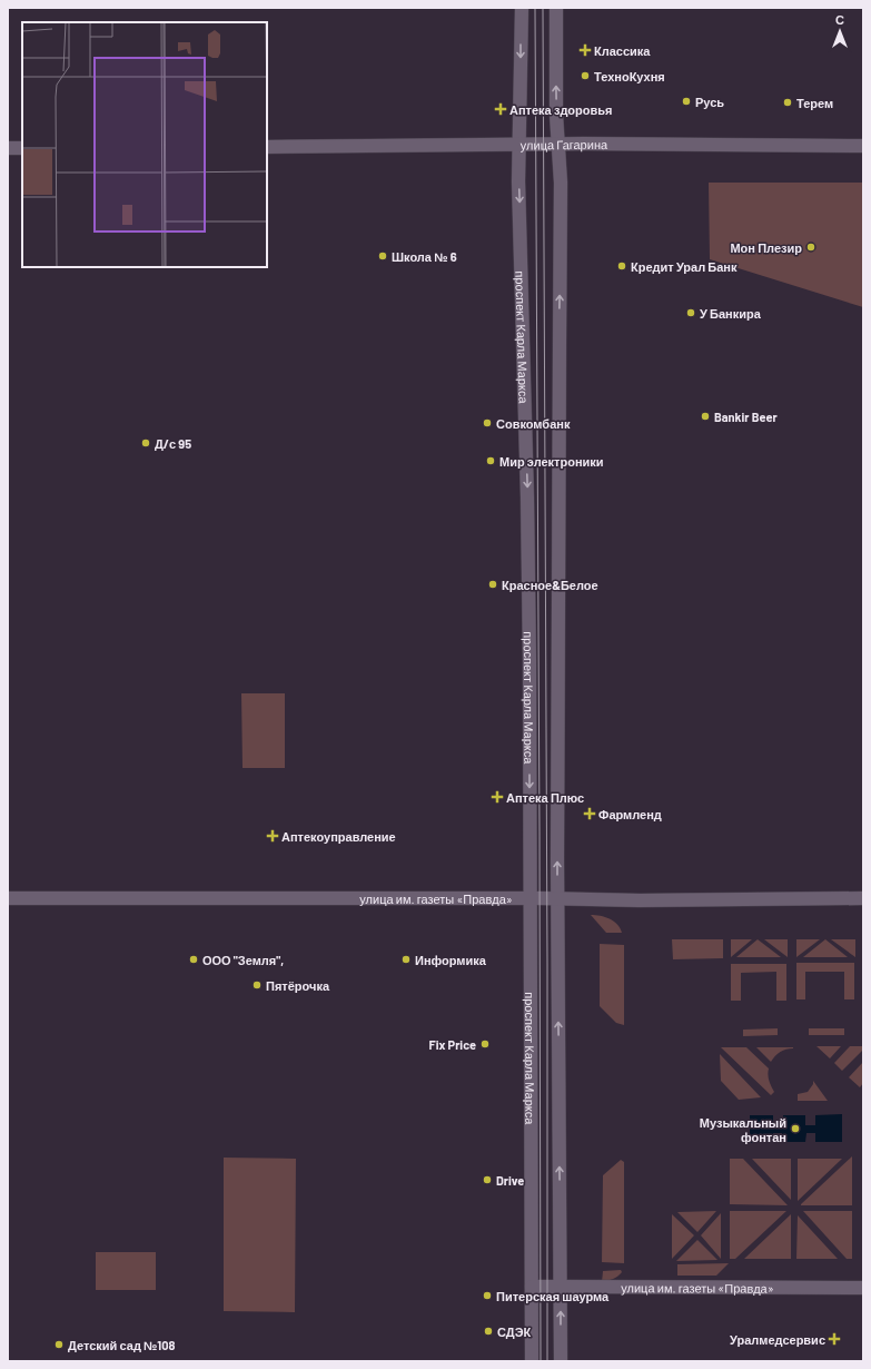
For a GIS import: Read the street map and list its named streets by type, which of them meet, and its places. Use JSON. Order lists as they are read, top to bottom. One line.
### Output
{"streets":{"main road":["улица Гагарина","проспект Карла Маркса","улица им. газеты «Правда»"]},"crossings":[["улица Гагарина","проспект Карла Маркса"],["проспект Карла Маркса","улица им. газеты «Правда»"]],"places":{"health":["Классика","Аптека здоровья","Аптека Плюс","Фармленд","Аптекоуправление","Уралмедсервис"],"other":["ТехноКухня","Русь","Терем","Мон Плезир","Школа № 6","Кредит Урал Банк","У Банкира","Bankir Beer","Совкомбанк","Д/с 95","Мир электроники","Красное&Белое","ООО \"Земля\",","Информика","Пятёрочка","Fix Price","Музыкальный фонтан","Drive","Питерская шаурма","СДЭК","Детский сад №108"]},"north":"top"}
